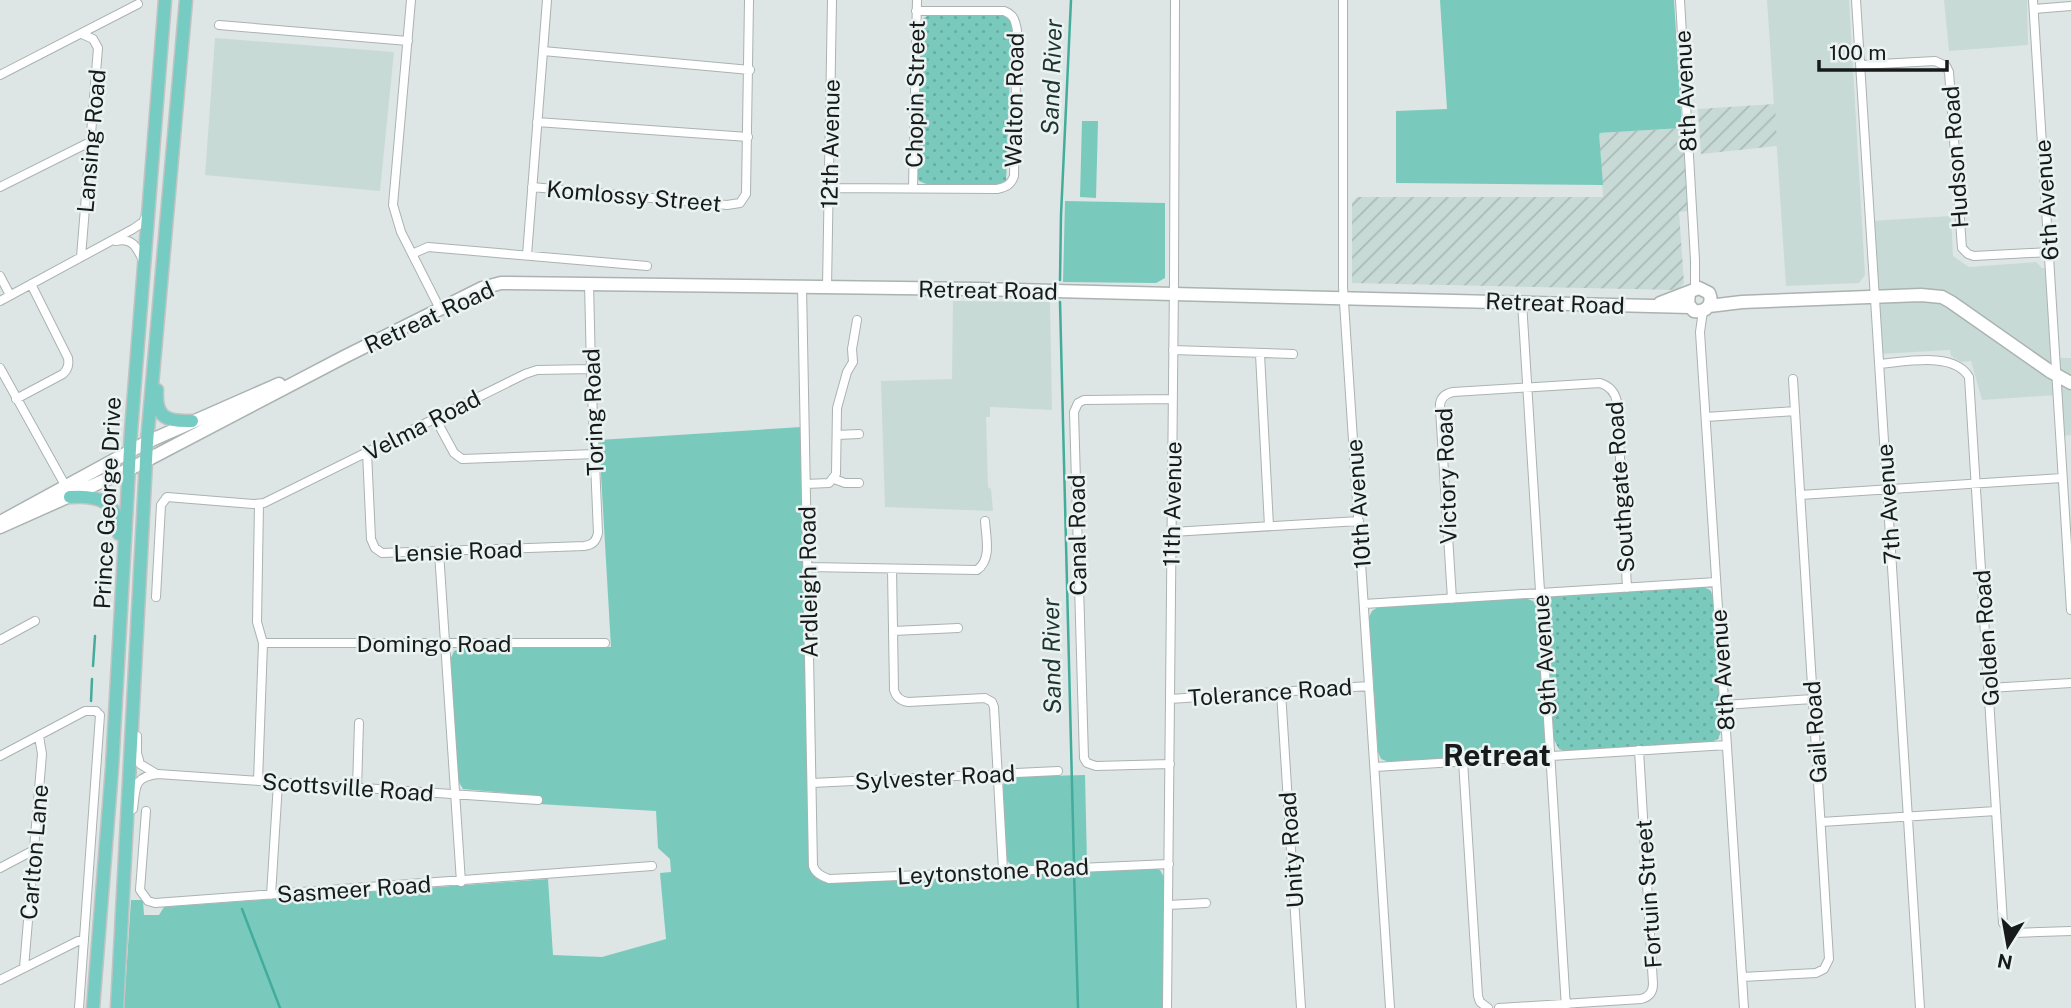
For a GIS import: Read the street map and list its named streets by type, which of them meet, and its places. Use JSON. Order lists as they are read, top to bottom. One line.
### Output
{"streets":{"main road":["Retreat Road","Prince George Drive"],"street":["8th Avenue","Chopin Street","Walton Road","Lansing Road","12th Avenue","Hudson Road","Komlossy Street","6th Avenue","Toring Road","Velma Road","Victory Road","Southgate Road","11th Avenue","10th Avenue","7th Avenue","Canal Road","Lensie Road","Ardleigh Road","Golden Road","Domingo Road","9th Avenue","Tolerance Road","Gail Road","Sylvester Road","Scottsville Road","Unity Road","Carlton Lane","Leytonstone Road","Sasmeer Road","Fortuin Street"]},"crossings":[["8th Avenue","Retreat Road"],["8th Avenue","Southgate Road"],["8th Avenue","Gail Road"],["Chopin Street","Walton Road"],["Walton Road","12th Avenue"],["12th Avenue","Retreat Road"],["Hudson Road","6th Avenue"],["Hudson Road","7th Avenue"],["6th Avenue","Retreat Road"],["Retreat Road","Toring Road"],["Retreat Road","Prince George Drive"],["Retreat Road","11th Avenue"],["Retreat Road","10th Avenue"],["Retreat Road","7th Avenue"],["Retreat Road","Ardleigh Road"],["Retreat Road","9th Avenue"],["Toring Road","Velma Road"],["Toring Road","Lensie Road"],["Velma Road","Lensie Road"],["Victory Road","Southgate Road"],["Victory Road","9th Avenue"],["Southgate Road","9th Avenue"],["11th Avenue","Canal Road"],["11th Avenue","Tolerance Road"],["11th Avenue","Leytonstone Road"],["10th Avenue","Tolerance Road"],["7th Avenue","Golden Road"],["Ardleigh Road","Sylvester Road"],["Ardleigh Road","Leytonstone Road"],["9th Avenue","Fortuin Street"],["Tolerance Road","Unity Road"]],"districts":["Retreat"],"water":["Sand River"],"scale_bar":"100 m","north":"bottom"}
